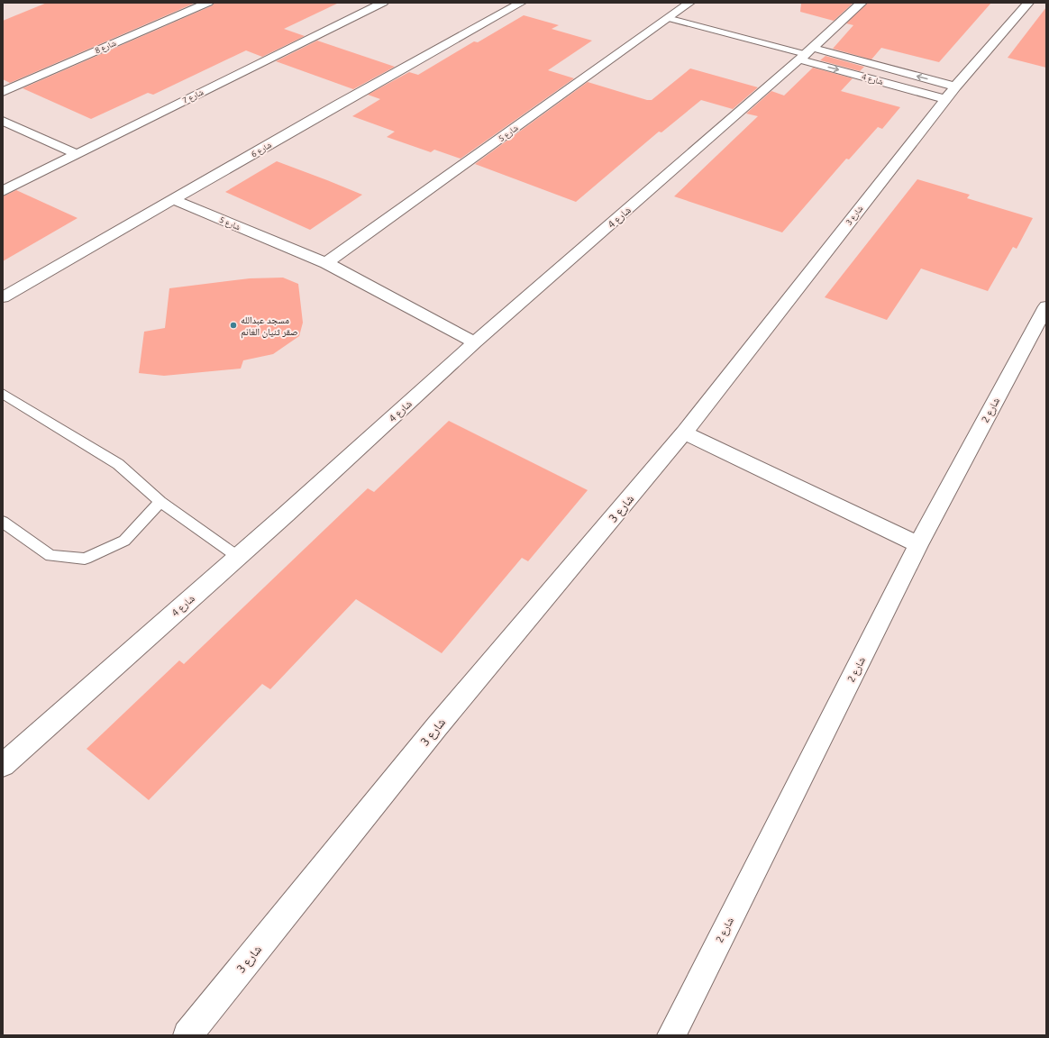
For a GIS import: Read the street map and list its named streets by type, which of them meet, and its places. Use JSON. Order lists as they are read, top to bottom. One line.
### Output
{"streets":{"street":["شارع 8","شارع 4","شارع 7","شارع 5","شارع 6","شارع 3","شارع 2"]},"crossings":[["شارع 4","شارع 5"],["شارع 4","شارع 3"],["شارع 5","شارع 6"]],"places":["مسجد عبدالله صقر ثنيان الغانم"]}
